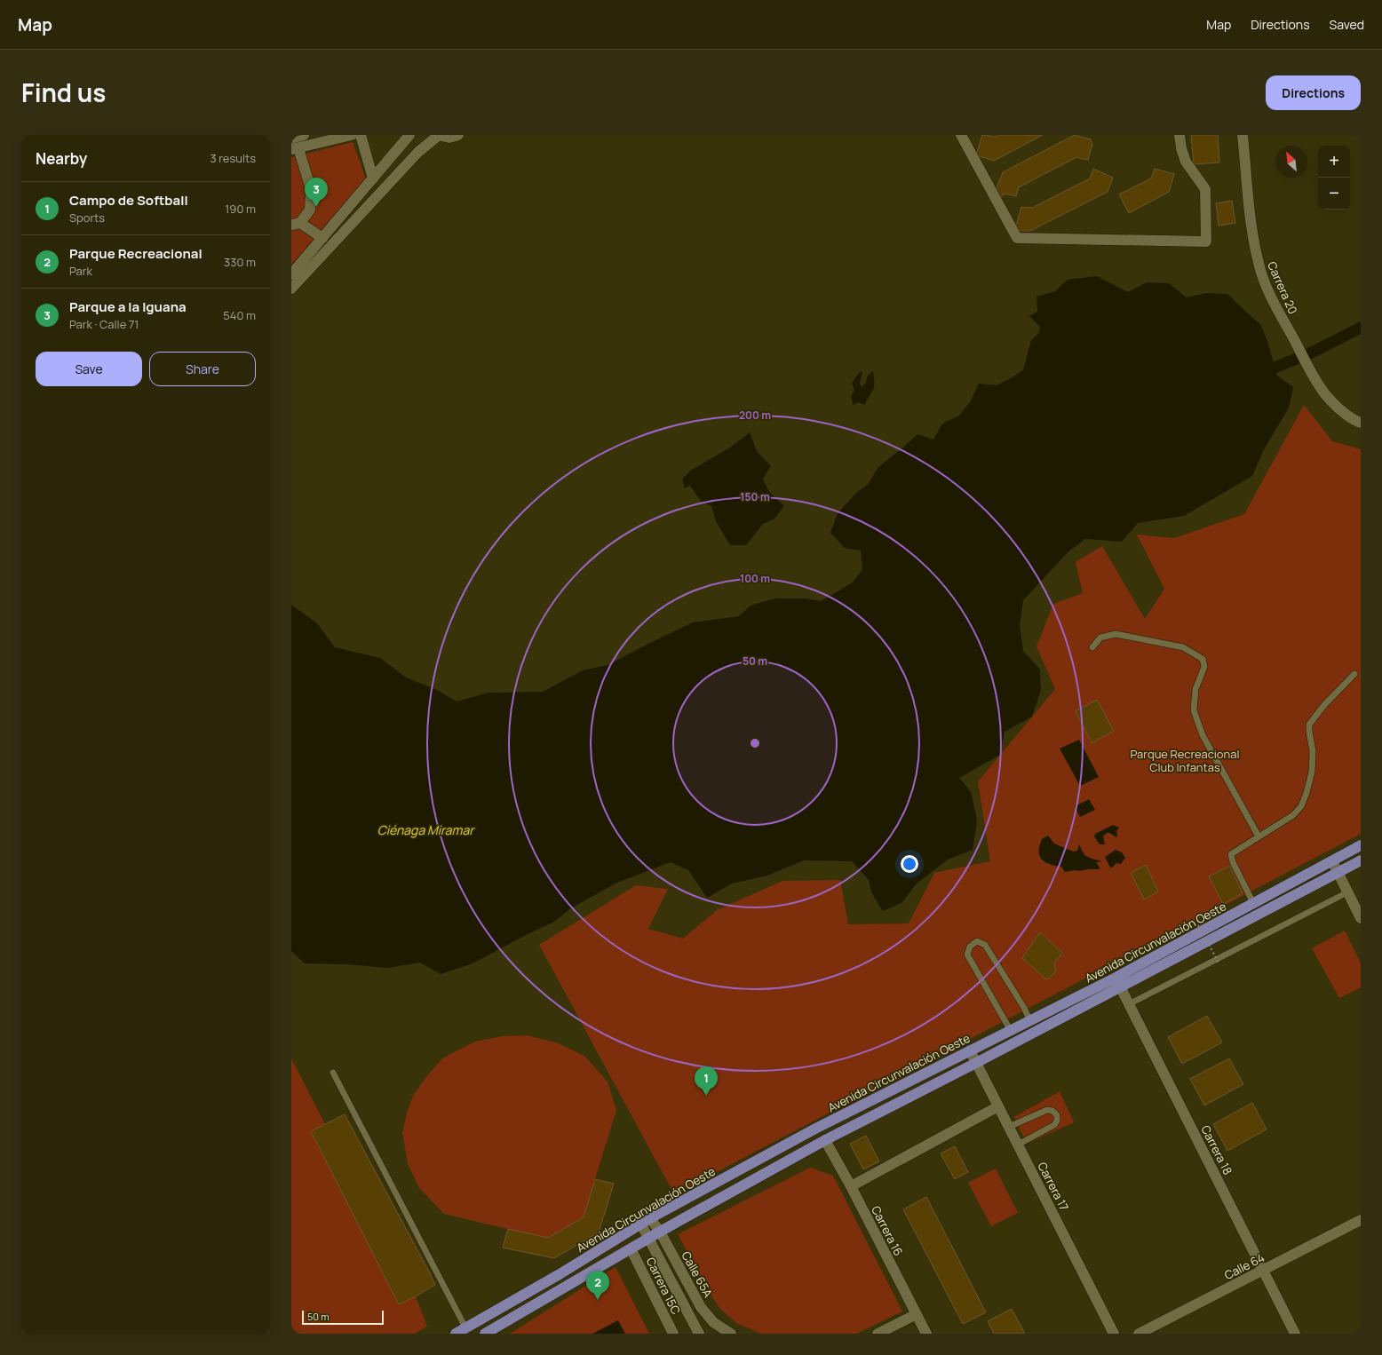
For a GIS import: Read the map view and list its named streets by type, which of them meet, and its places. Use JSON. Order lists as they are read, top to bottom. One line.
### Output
{"streets":{"main road":["Avenida Circunvalación Oeste"],"street":["Carrera 20","Carrera 18","Carrera 17","Carrera 16","Calle 64","Calle 65A","Carrera 15C"]},"crossings":[["Avenida Circunvalación Oeste","Carrera 18"],["Avenida Circunvalación Oeste","Carrera 17"],["Avenida Circunvalación Oeste","Carrera 16"],["Avenida Circunvalación Oeste","Calle 65A"],["Avenida Circunvalación Oeste","Carrera 15C"],["Carrera 18","Calle 64"],["Calle 65A","Carrera 15C"]],"water":["Ciénaga Miramar"],"parks":["Parque Recreacional Club Infantas"],"scale_bar":"50 m","north":"top left","page":{"header":"Map","nav":["Map","Directions","Saved"],"title":"Find us","buttons":["Directions",["Save","Share"]],"heading":["Nearby","3 results"],"map_buttons":["+","−"],"pins":["3","1","2"],"list":[{"mark":"1","name":"Campo de Softball","note":"Sports","value":"190 m"},{"mark":"2","name":"Parque Recreacional","note":"Park","value":"330 m"},{"mark":"3","name":"Parque a la Iguana","note":"Park · Calle 71","value":"540 m"}],"scale":"50 m"},"rings":["200 m","150 m","100 m","50 m"]}
